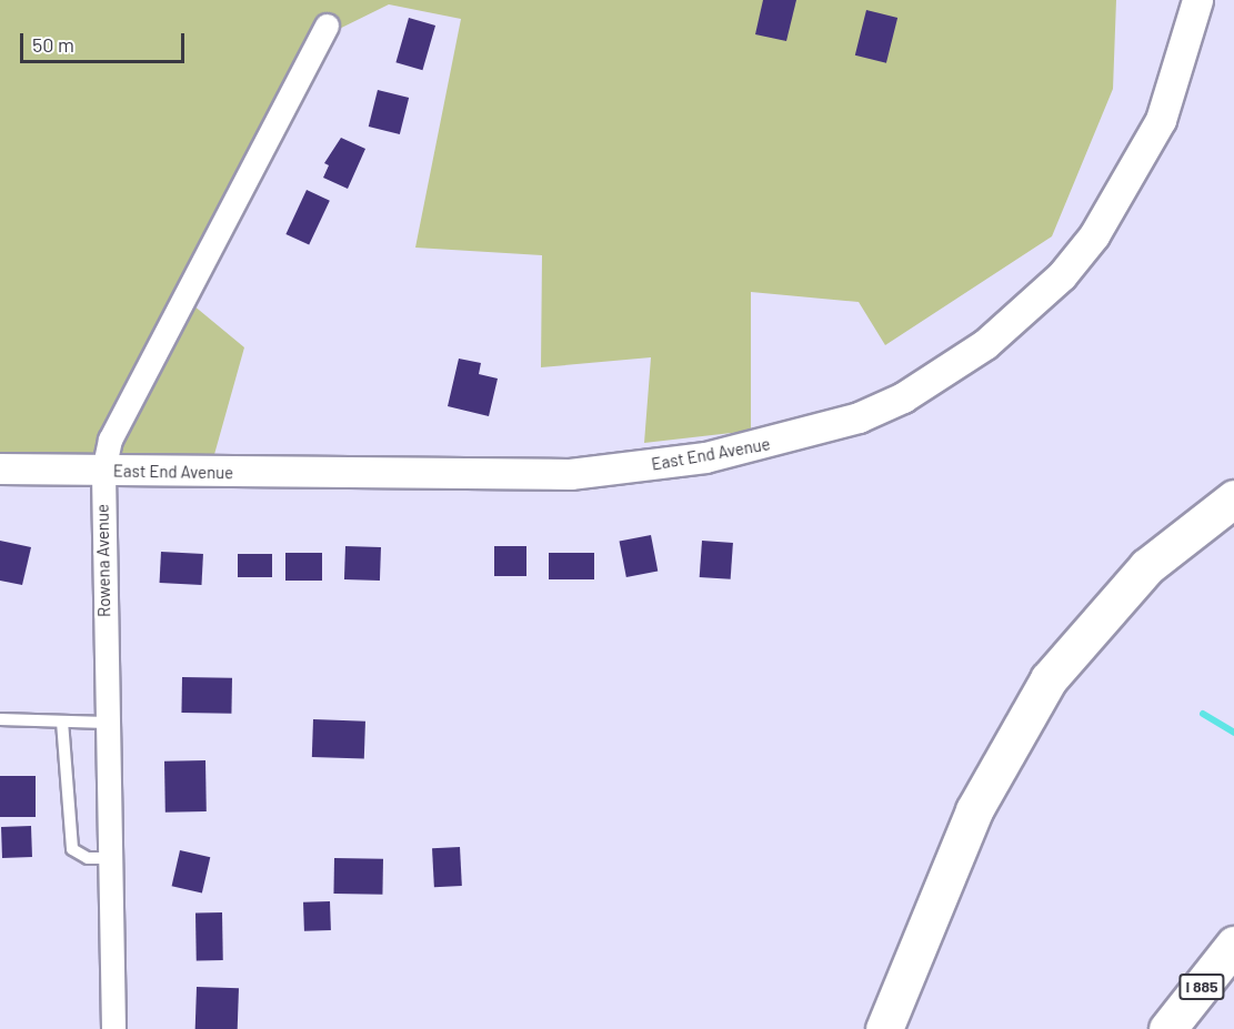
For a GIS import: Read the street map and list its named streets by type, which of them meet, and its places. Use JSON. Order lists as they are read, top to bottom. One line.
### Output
{"streets":{"highway":["I 885"],"street":["East End Avenue","Rowena Avenue"]},"crossings":[["East End Avenue","Rowena Avenue"]],"scale_bar":"50 m"}
